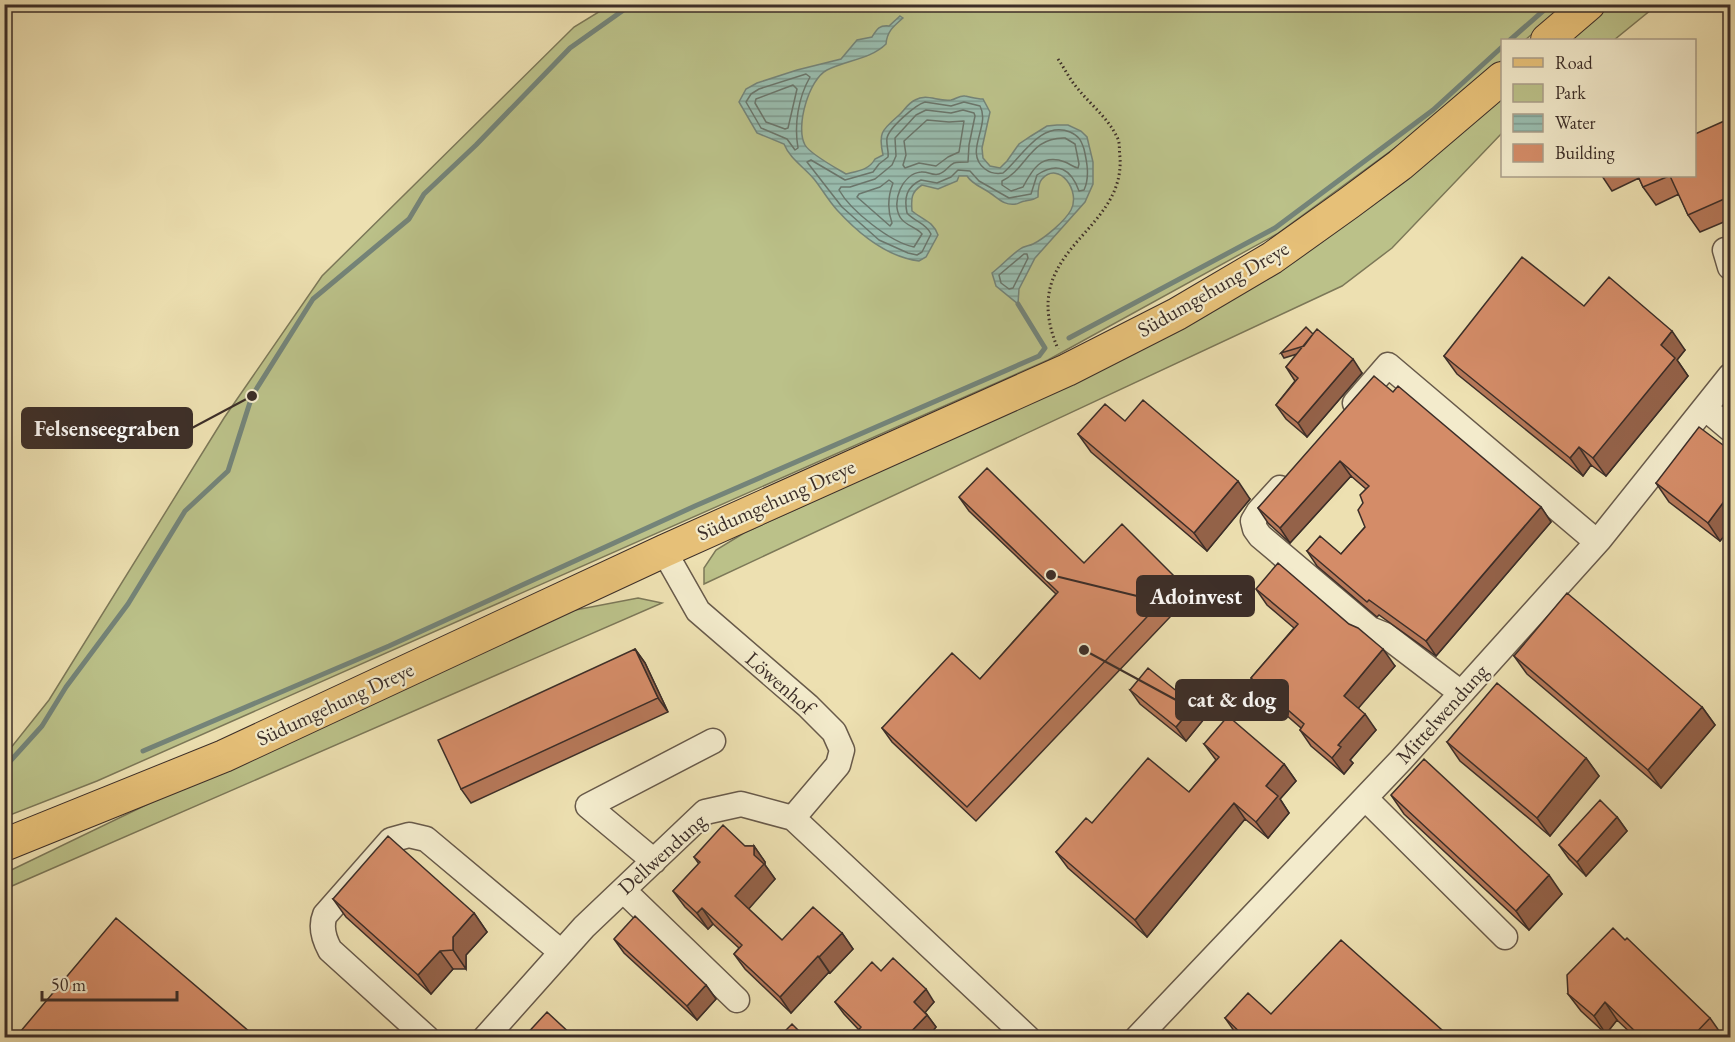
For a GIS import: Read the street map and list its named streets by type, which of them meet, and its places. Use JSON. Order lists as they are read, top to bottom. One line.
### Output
{"streets":{"main road":["Südumgehung Dreye"],"street":["Löwenhof","Mittelwendung","Dellwendung"]},"crossings":[["Südumgehung Dreye","Löwenhof"],["Löwenhof","Dellwendung"]],"places":["Felsenseegraben","Adoinvest","cat & dog"],"legend":["Road","Park","Water","Building"],"scale_bar":"50 m"}
